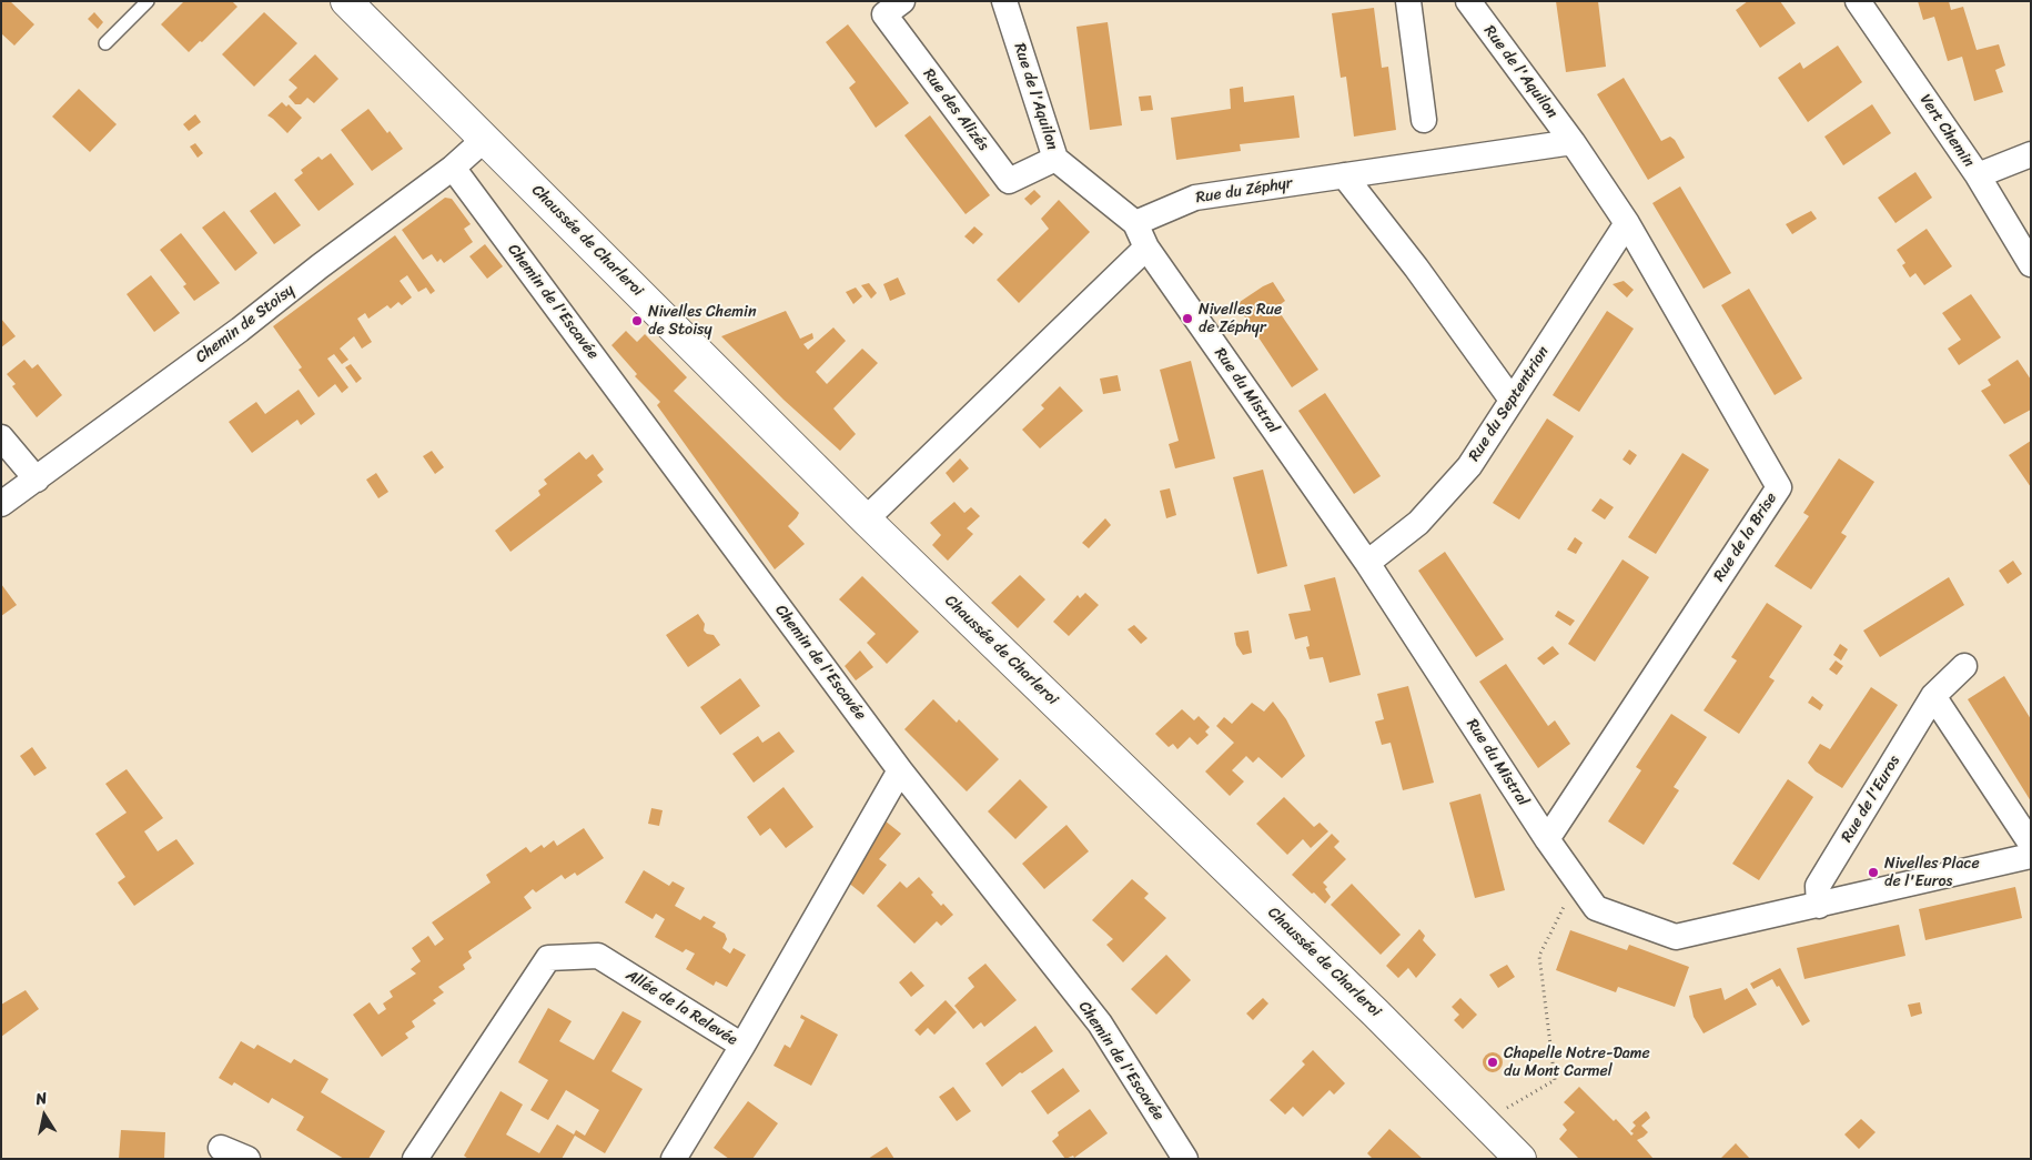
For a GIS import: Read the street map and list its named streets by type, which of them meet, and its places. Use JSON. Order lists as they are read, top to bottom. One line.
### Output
{"streets":{"main road":["Chaussée de Charleroi"],"street":["Rue de l'Aquilon","Rue des Alizés","Vert Chemin","Rue du Zéphyr","Chemin de l'Escavée","Chemin de Stoisy","Rue du Mistral","Rue du Septentrion","Rue de la Brise","Rue de l'Euros","Allée de la Relevée"]},"crossings":[["Rue de l'Aquilon","Rue des Alizés"],["Rue de l'Aquilon","Rue du Zéphyr"],["Rue de l'Aquilon","Rue de la Brise"],["Rue du Zéphyr","Rue de la Brise"],["Chaussée de Charleroi","Chemin de Stoisy"],["Chemin de l'Escavée","Chemin de Stoisy"],["Chemin de l'Escavée","Allée de la Relevée"],["Rue du Mistral","Rue du Septentrion"],["Rue du Mistral","Rue de la Brise"],["Rue du Mistral","Rue de l'Euros"],["Rue du Septentrion","Rue de la Brise"]],"places":["Nivelles Rue de Zéphyr","Nivelles Chemin de Stoisy","Nivelles Place de l'Euros","Chapelle Notre-Dame du Mont Carmel"],"north":"top"}
